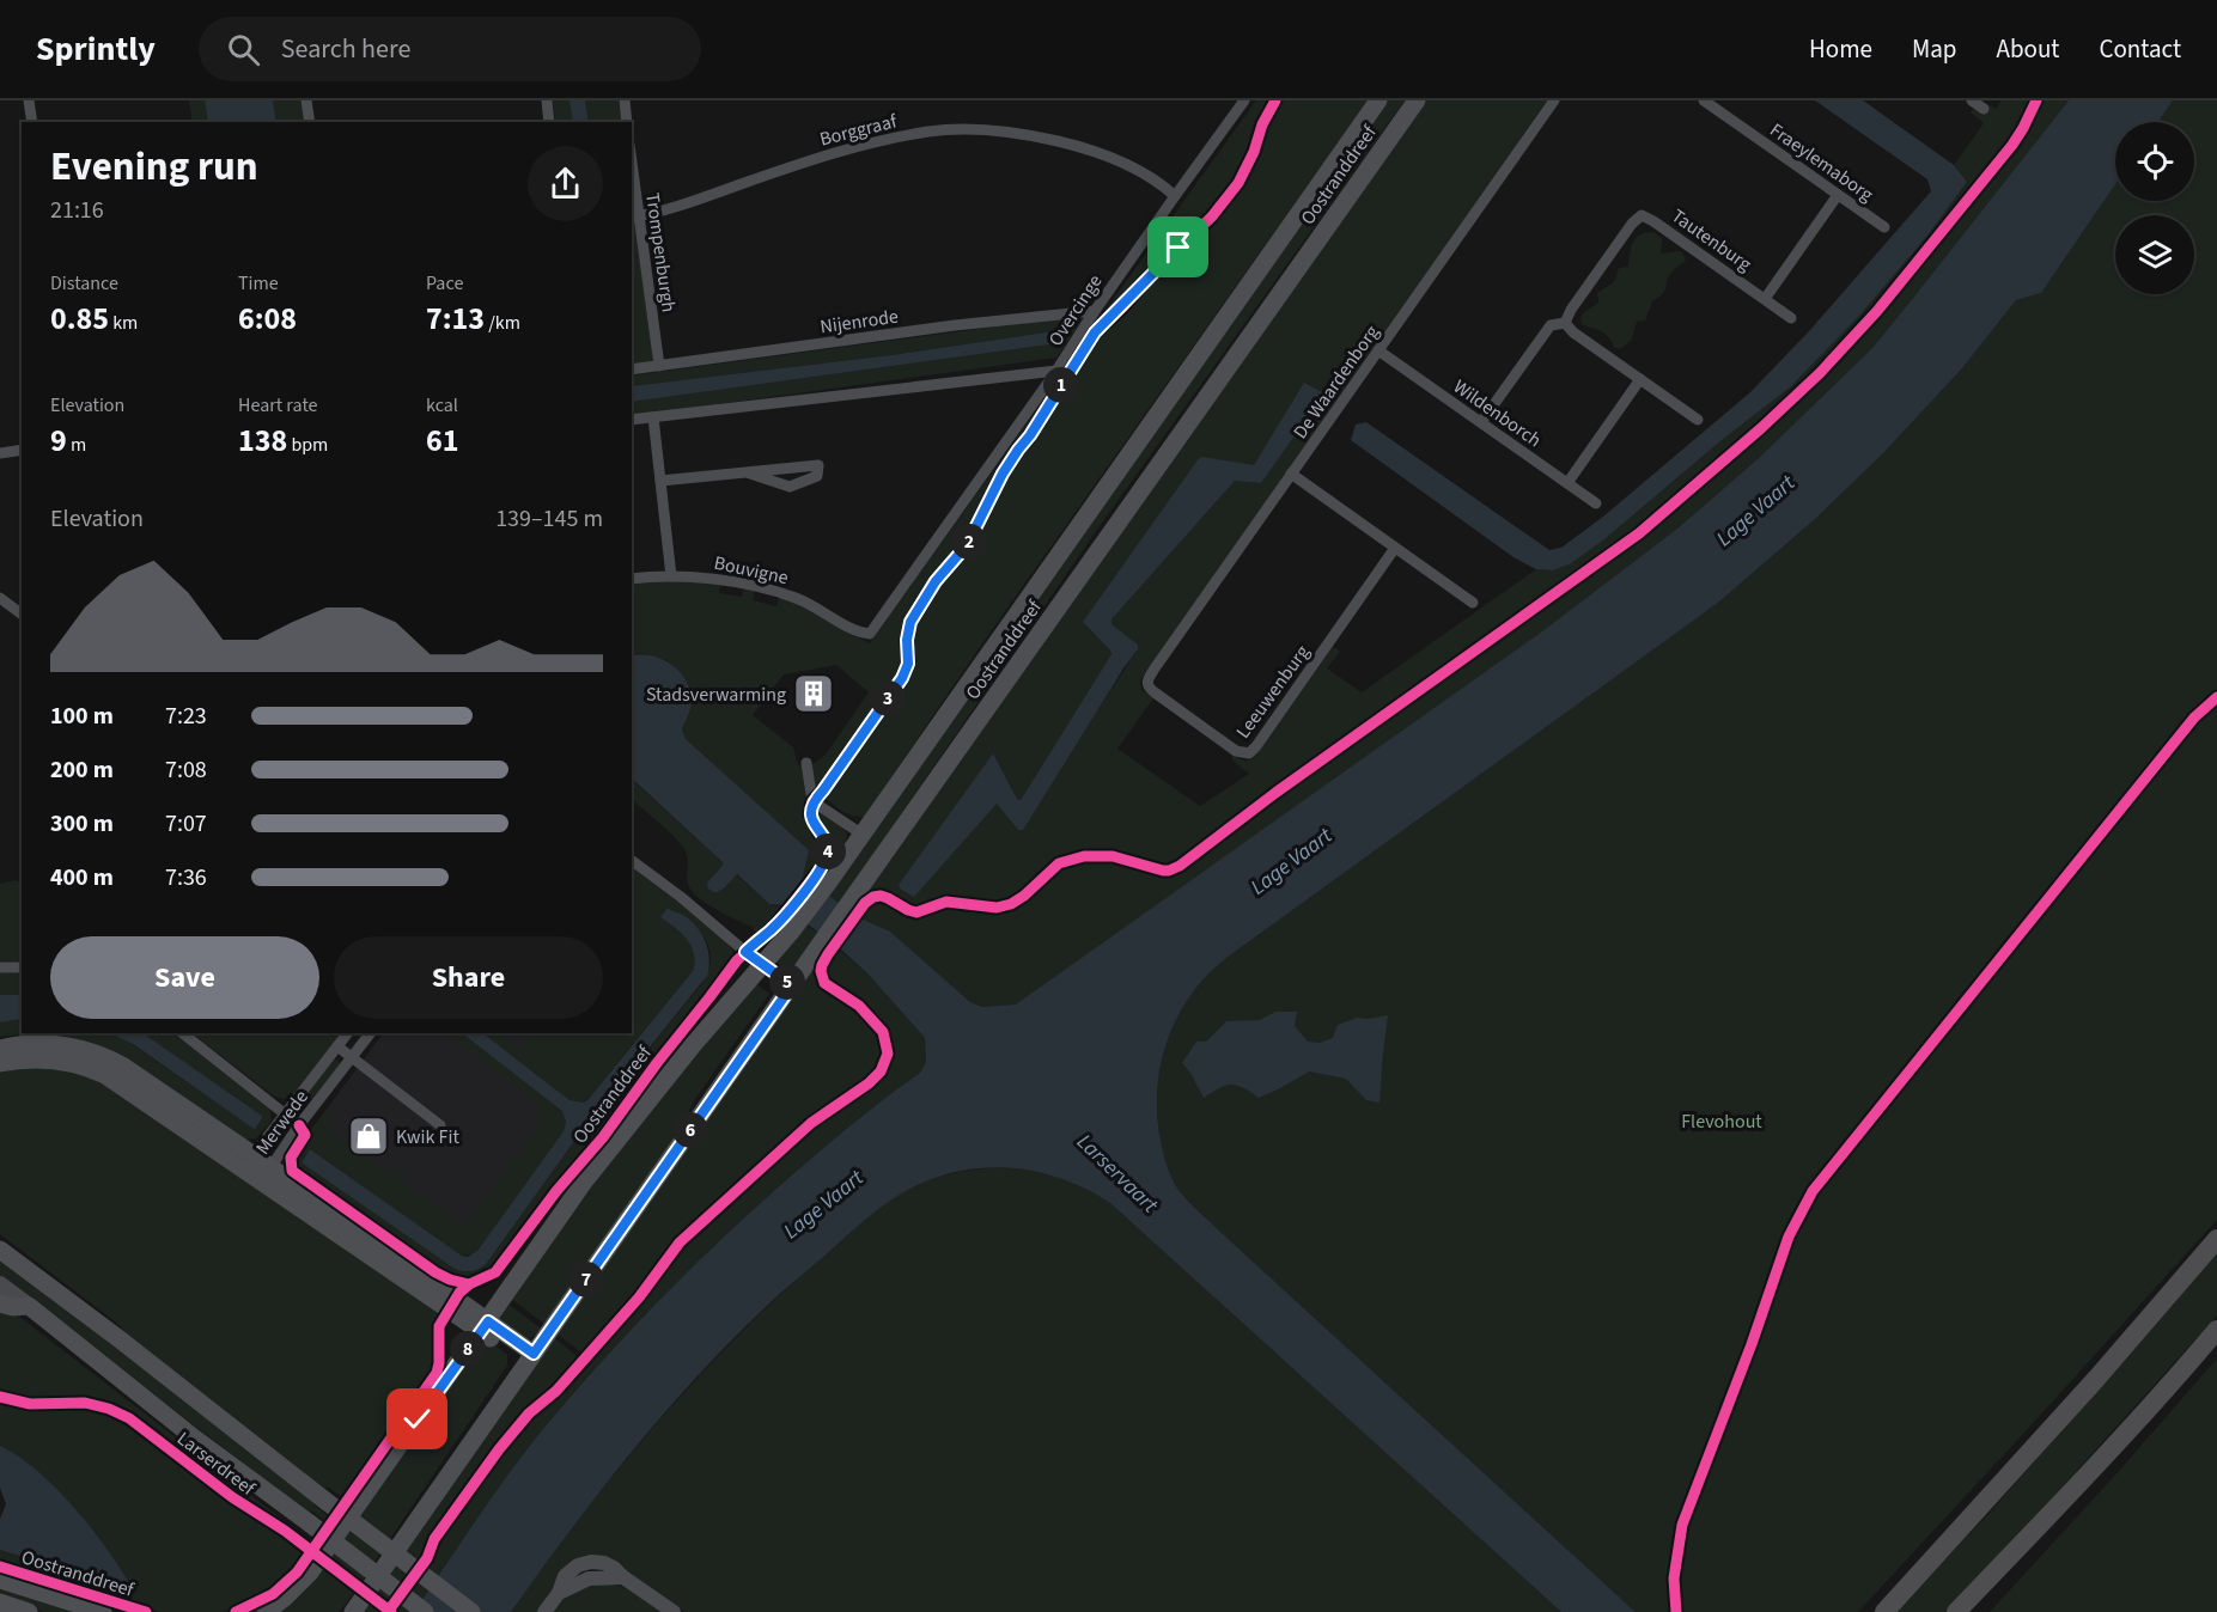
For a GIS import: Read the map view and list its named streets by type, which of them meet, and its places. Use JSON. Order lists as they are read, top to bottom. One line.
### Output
{"streets":{"main road":["Oostranddreef","Larserdreef"],"street":["Borggraaf","Fraeylemaborg","Tautenburg","Trompenburgh","Overcinge","Nijenrode","De Waardenborg","Wildenborch","Bouvigne","Leeuwenburg","Merwede"]},"crossings":[["Borggraaf","Trompenburgh"],["Borggraaf","Overcinge"],["Tautenburg","Wildenborch"],["Trompenburgh","Nijenrode"],["Overcinge","Nijenrode"],["Overcinge","Bouvigne"],["De Waardenborg","Wildenborch"],["De Waardenborg","Leeuwenburg"]],"water":["Lage Vaart","Larservaart"],"parks":["Flevohout"],"places":{"building":["Stadsverwarming"],"shop":["Kwik Fit"]},"page":{"header":"Sprintly","search":"Search here","nav":["Home","Map","About","Contact"],"heading":["Evening run","21:16"],"stats":[["Distance","0.85 km"],["Time","6:08"],["Pace","7:13 /km"],["Elevation","9 m"],["Heart rate","138 bpm"],["kcal","61"]],"pins":["1","2","3","4","5","6","7","8"],"chart":["Elevation","139–145 m"],"list":[{"name":"100 m","note":"7:23"},{"name":"200 m","note":"7:08"},{"name":"300 m","note":"7:07"},{"name":"400 m","note":"7:36"}],"buttons":["Save","Share"]}}
